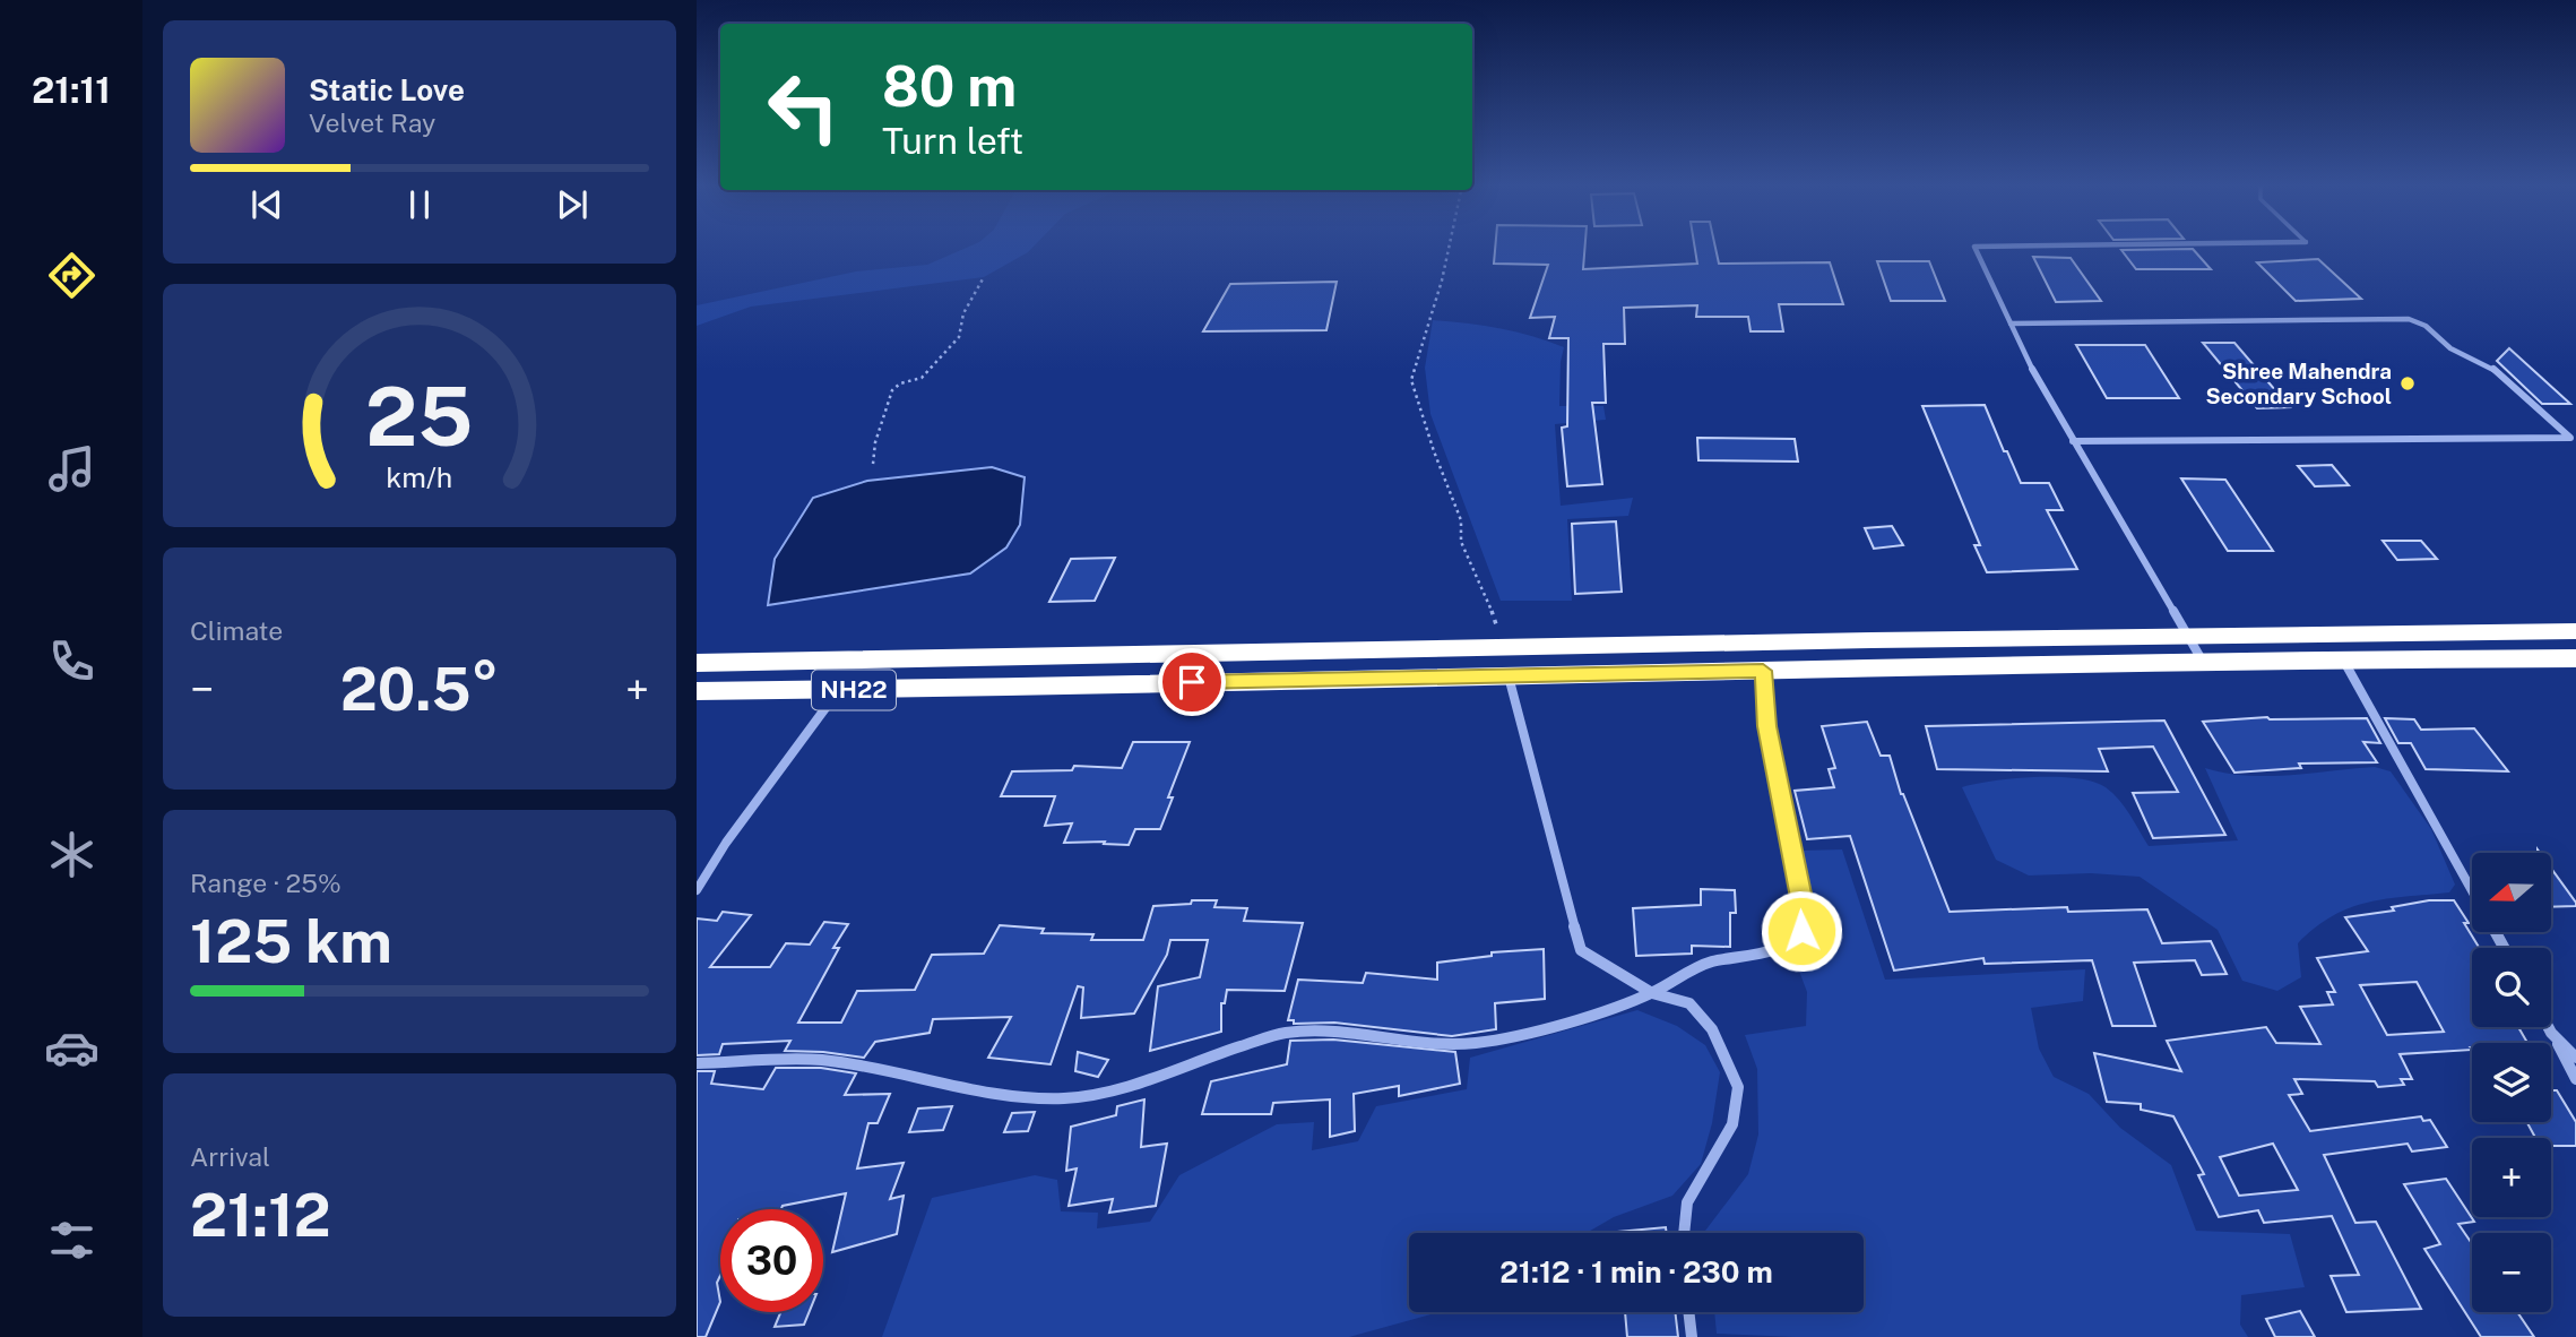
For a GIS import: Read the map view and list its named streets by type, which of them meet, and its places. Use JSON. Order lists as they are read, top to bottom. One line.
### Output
{"streets":{"highway":["NH22"]},"places":["Shree Mahendra Secondary School"],"north":"left","page":{"tabs":"21:11","turn":["80 m","Turn left"],"song":["Static Love","Velvet Ray"],"tile":["Climate",["Range · 25%","125 km"],["Arrival","21:12"]],"heat":["−","20.5°","+"],"map_buttons":["+","−"],"limit":"30","trip":"21:12 · 1 min · 230 m","gauge":["25","km/h"]}}
